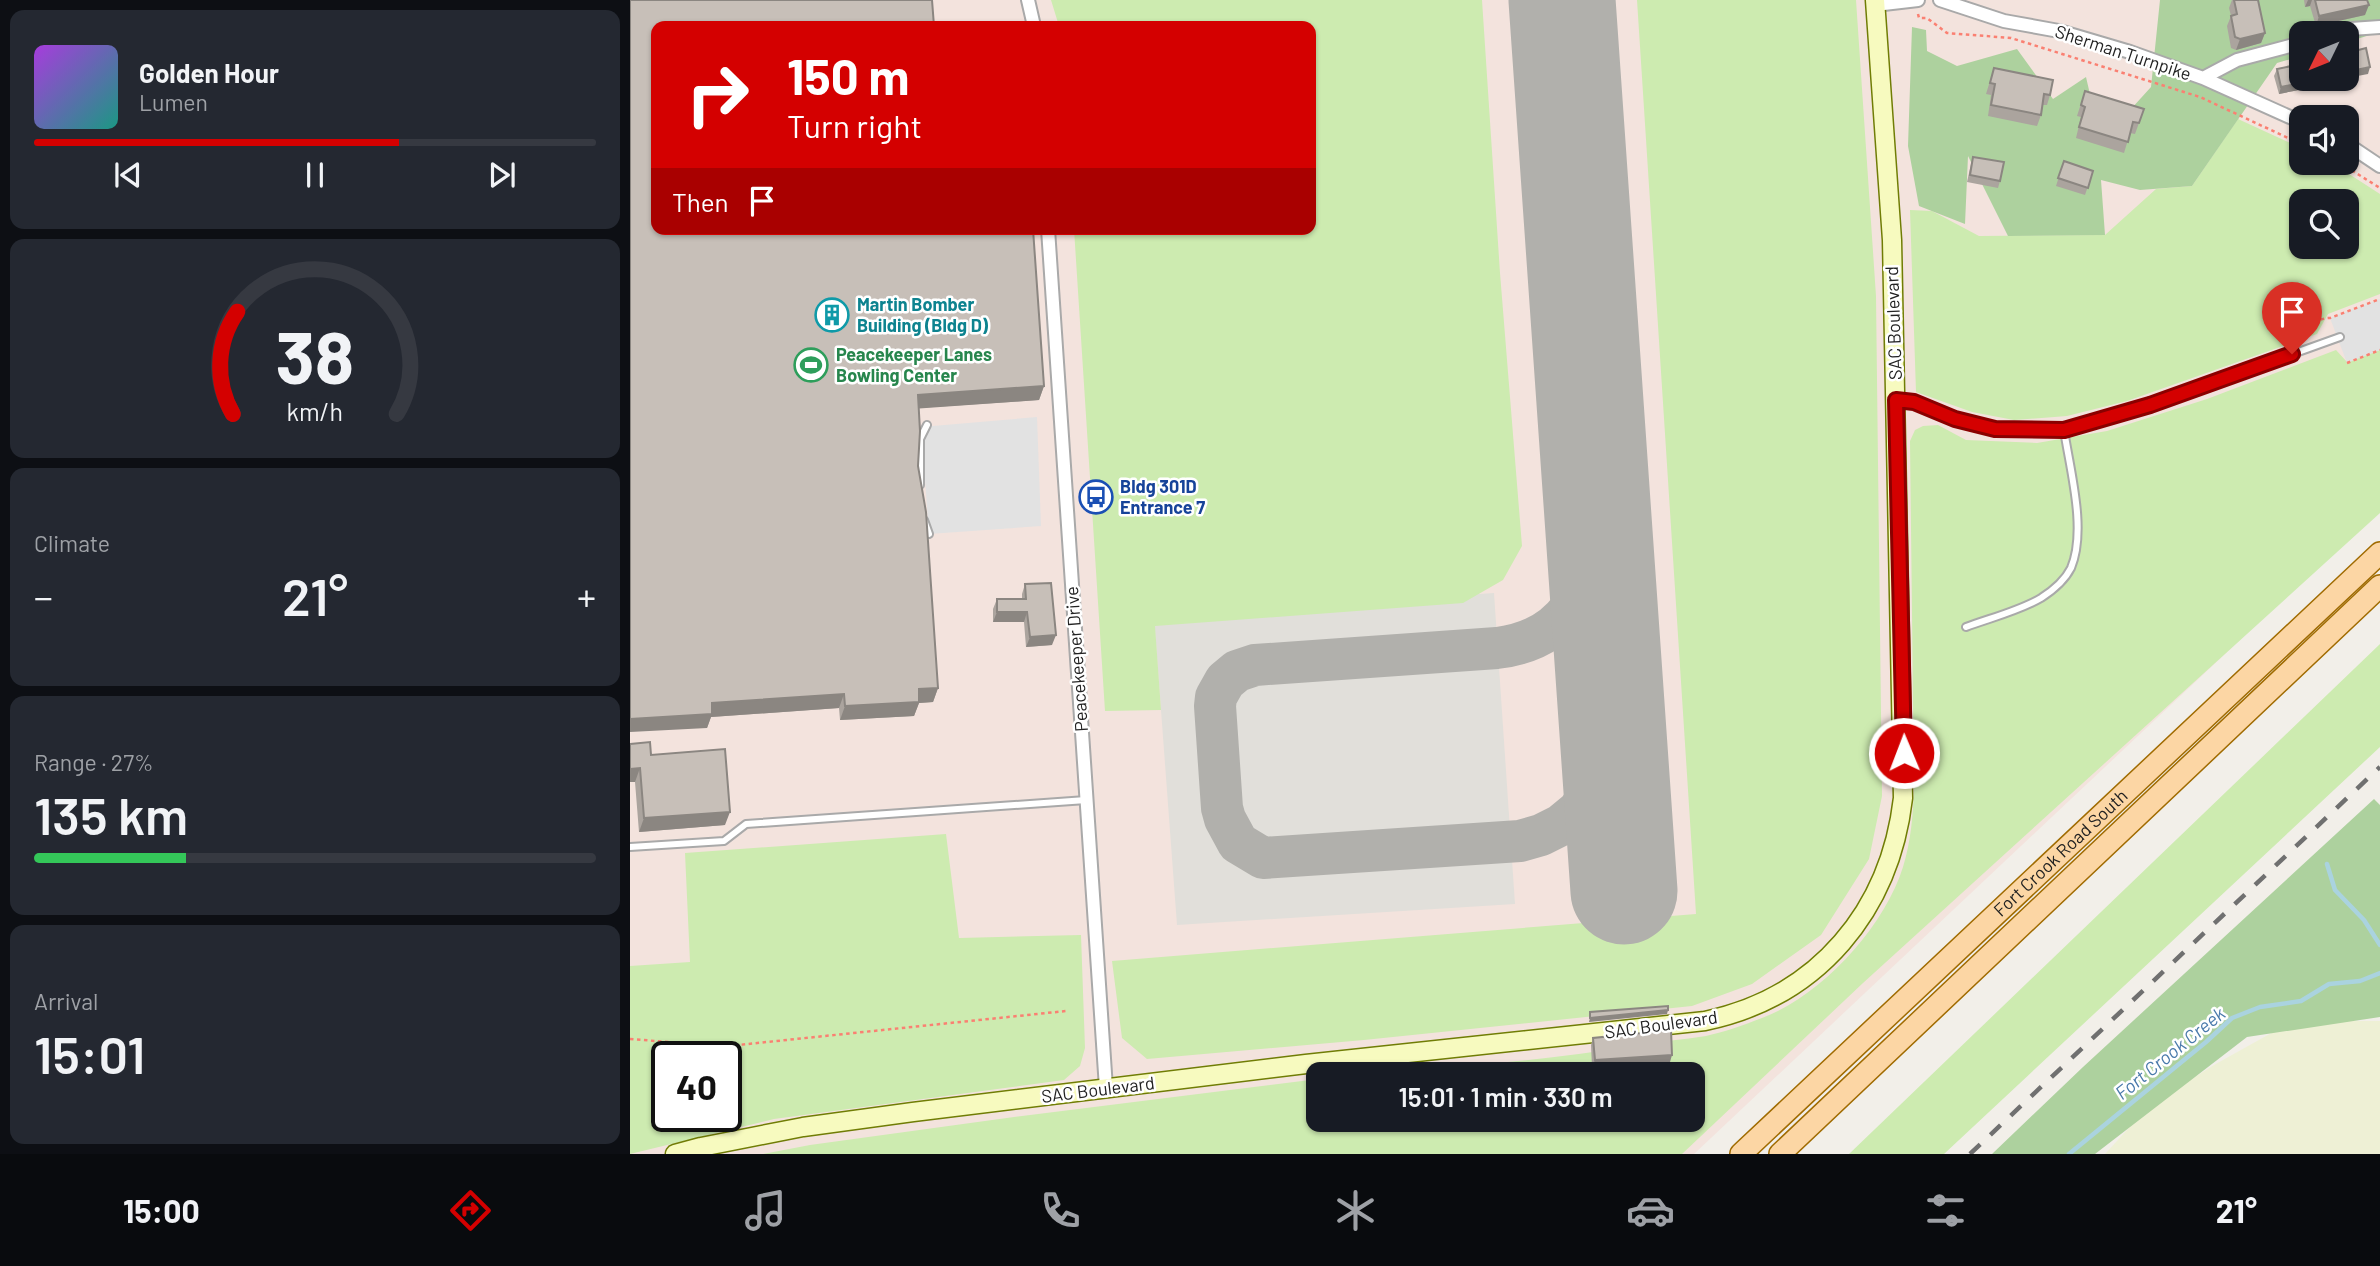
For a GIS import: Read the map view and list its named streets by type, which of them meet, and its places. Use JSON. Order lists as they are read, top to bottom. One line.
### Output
{"streets":{"main road":["Fort Crook Road South"],"street":["Sherman Turnpike","SAC Boulevard","Peacekeeper Drive"]},"crossings":[["SAC Boulevard","Peacekeeper Drive"]],"water":["Fort Crook Creek"],"places":{"building":["Martin Bomber Building (Bldg D)"],"sports":["Peacekeeper Lanes Bowling Center"],"bus stop":["Bldg 301D Entrance 7"]},"north":"bottom left","page":{"turn":["150 m","Turn right"],"song":["Golden Hour","Lumen"],"then":"Then","tile":["Climate",["Range · 27%","135 km"],["Arrival","15:01"]],"heat":["−","21°","+"],"limit":"40","trip":"15:01 · 1 min · 330 m","tabs":["15:00","21°"],"gauge":["38","km/h"]}}
